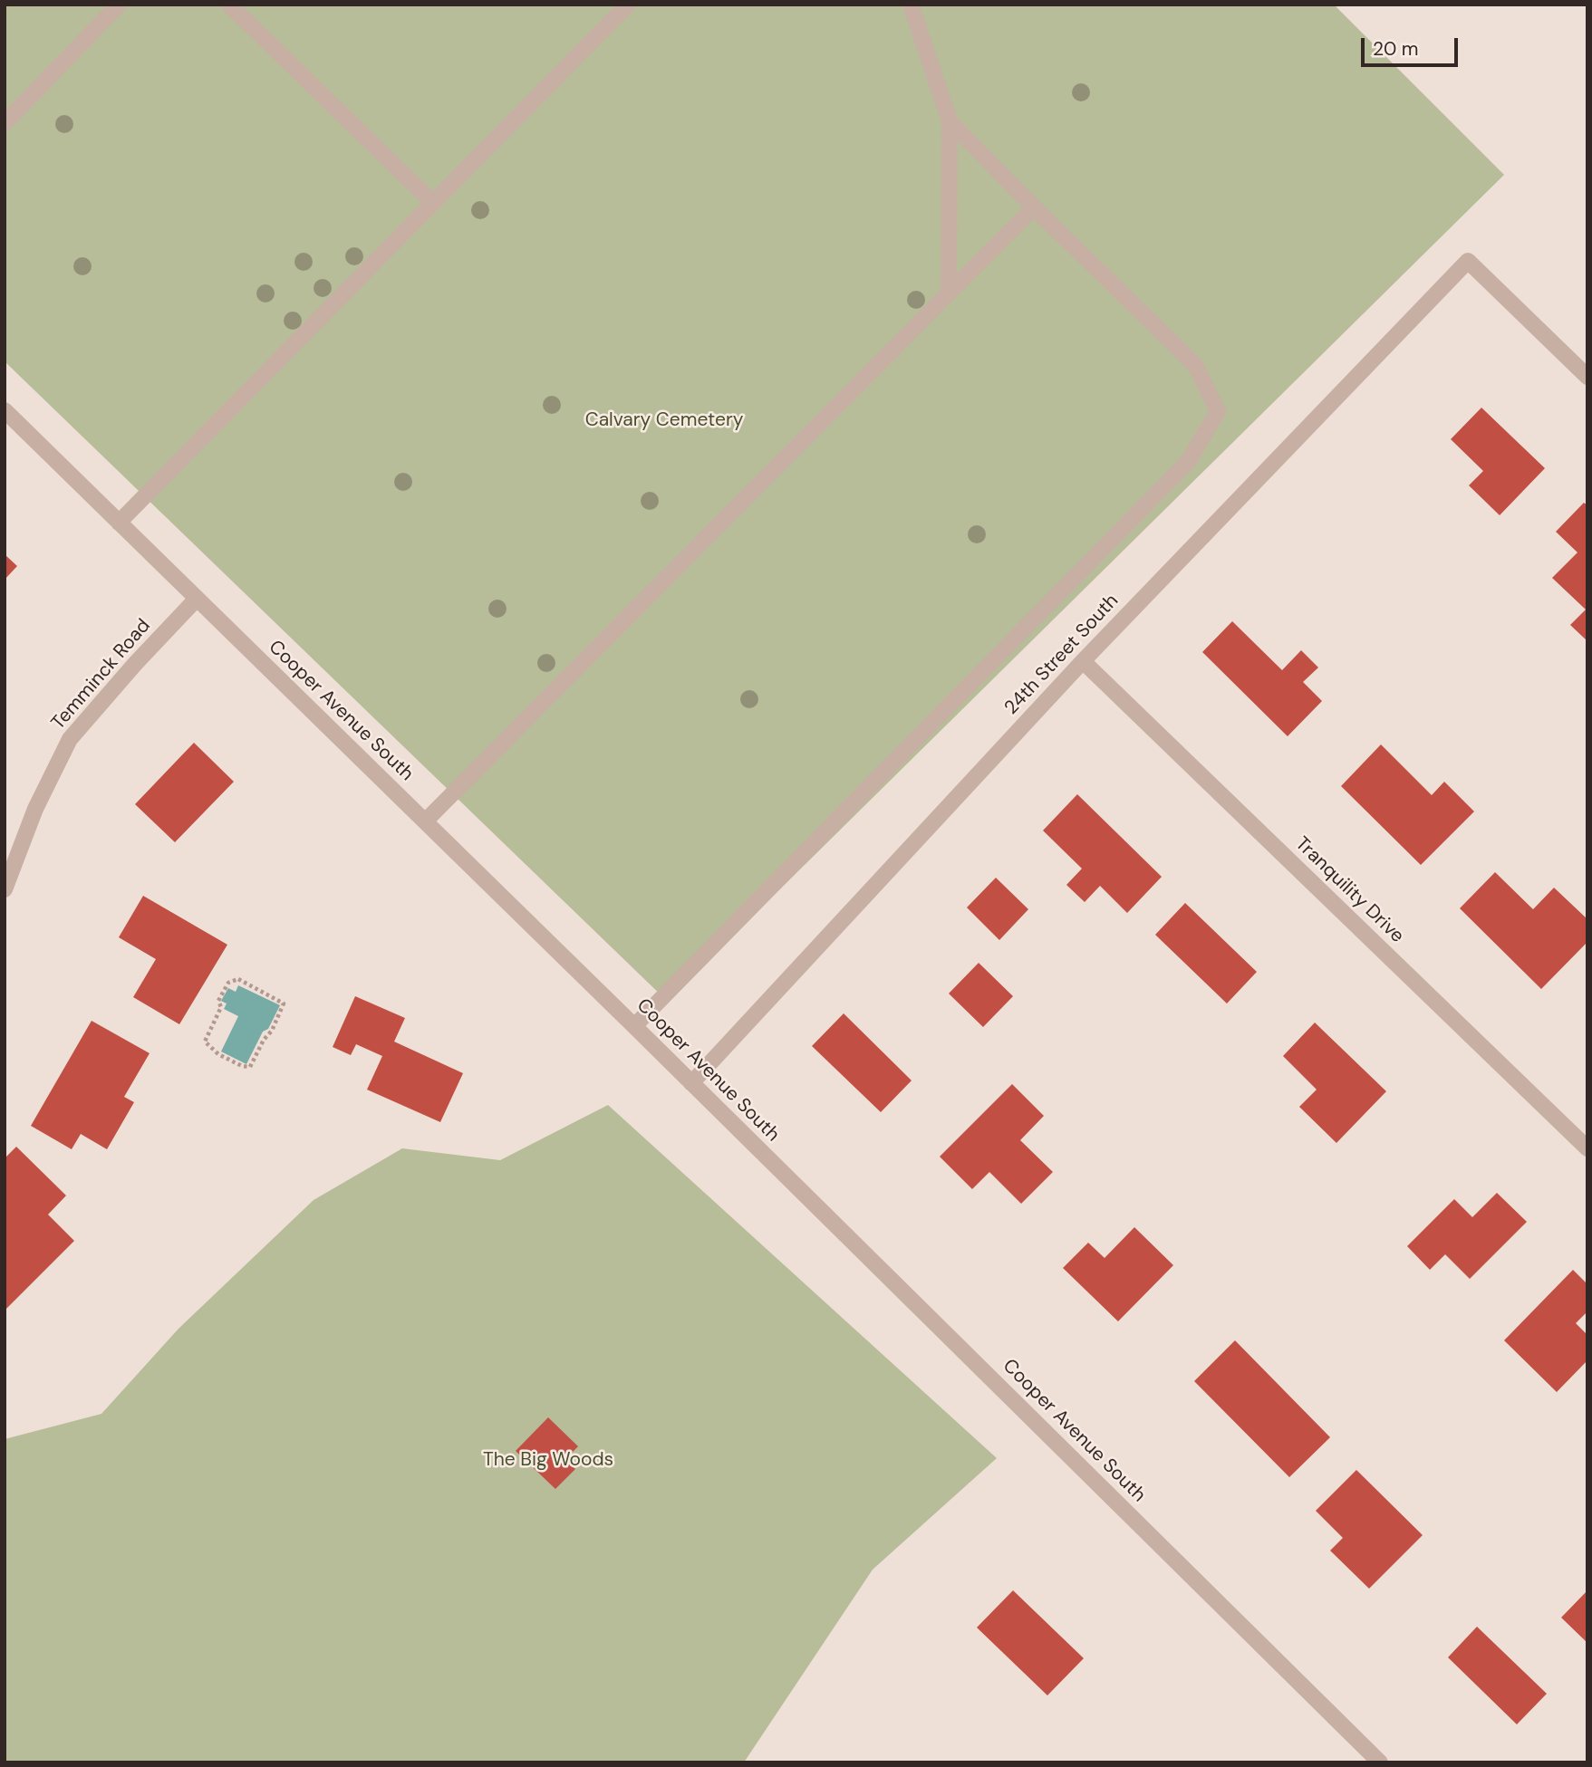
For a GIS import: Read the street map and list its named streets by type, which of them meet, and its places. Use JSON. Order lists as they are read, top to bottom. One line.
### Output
{"streets":{"street":["24th Street South","Temminck Road","Cooper Avenue South","Tranquility Drive"]},"crossings":[["24th Street South","Cooper Avenue South"],["24th Street South","Tranquility Drive"],["Temminck Road","Cooper Avenue South"]],"parks":["Calvary Cemetery","The Big Woods"],"scale_bar":"20 m"}
